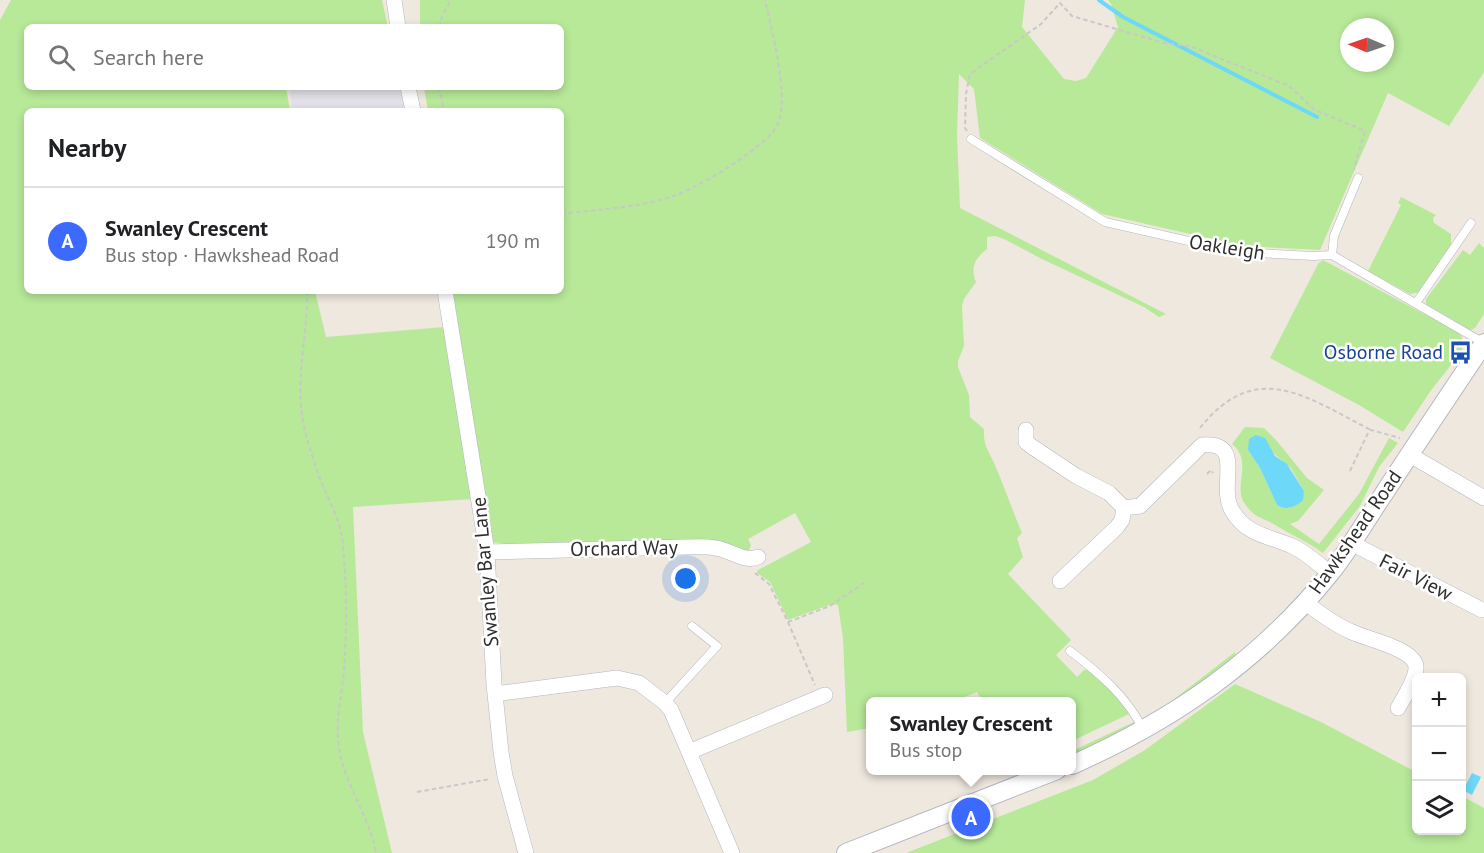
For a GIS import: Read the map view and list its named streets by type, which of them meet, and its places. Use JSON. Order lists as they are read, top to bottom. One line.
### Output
{"streets":{"street":["Hawkshead Road","Orchard Way","Swanley Bar Lane","Fair View"],"lane":["Oakleigh"]},"crossings":[["Oakleigh","Hawkshead Road"],["Hawkshead Road","Fair View"],["Orchard Way","Swanley Bar Lane"]],"places":{"bus stop":["Osborne Road"]},"north":"left","page":{"search":"Search here","heading":"Nearby","list":[{"mark":"A","name":"Swanley Crescent","note":"Bus stop · Hawkshead Road","value":"190 m"}],"map_buttons":["+","−"],"popup":["Swanley Crescent","Bus stop"],"pins":"A"}}
